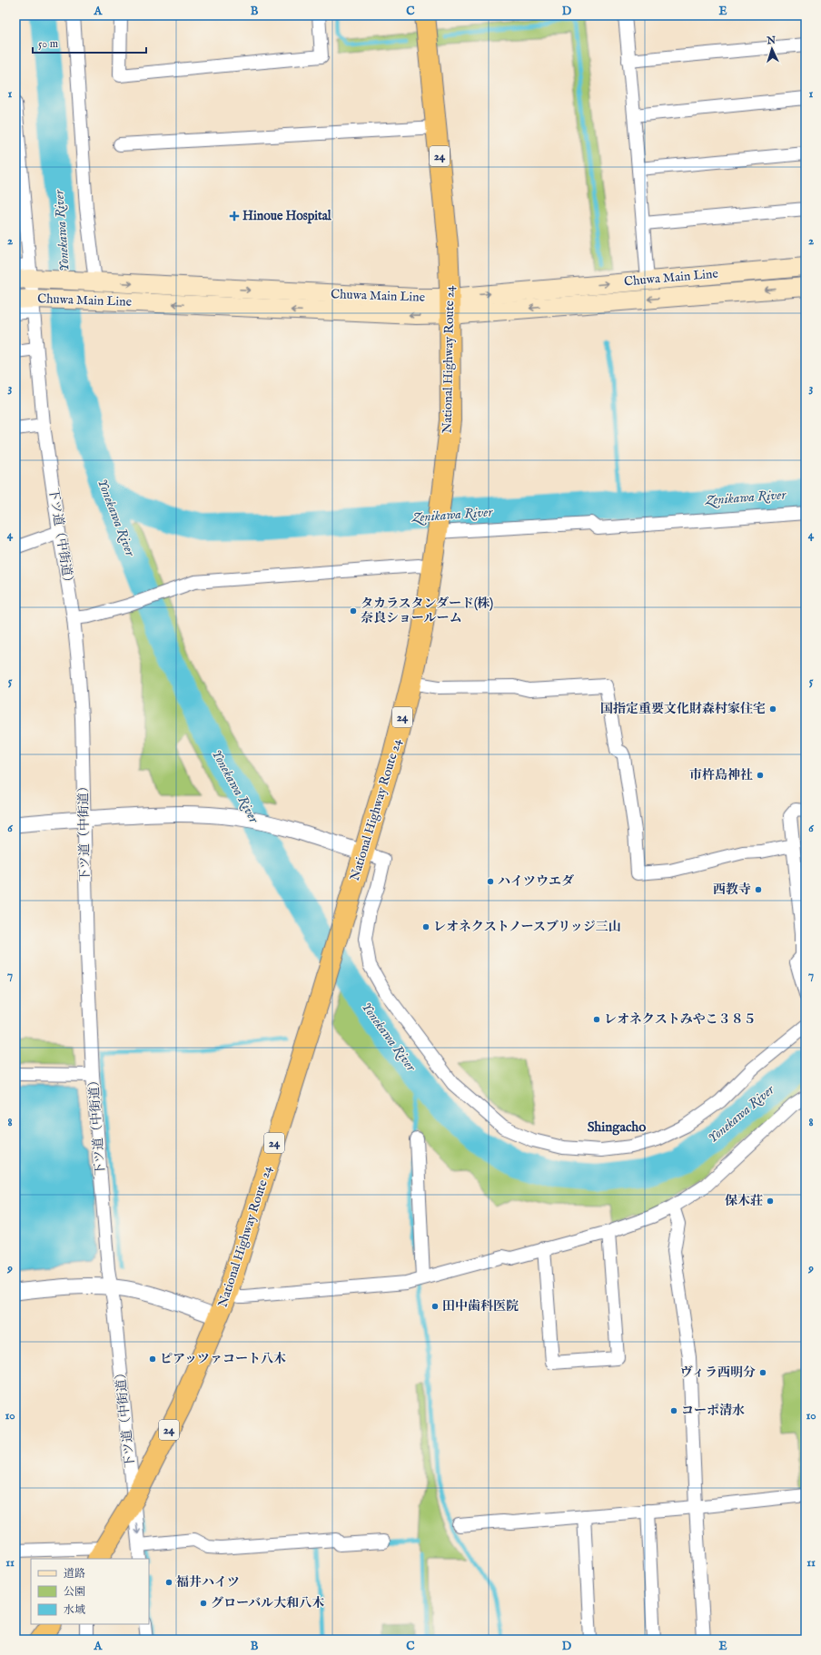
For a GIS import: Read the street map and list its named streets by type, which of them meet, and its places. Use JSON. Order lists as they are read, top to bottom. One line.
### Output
{"streets":{"highway":["24","National Highway Route 24"],"main road":["Chuwa Main Line"],"street":["下ツ道（中街道）"]},"crossings":[["Chuwa Main Line","National Highway Route 24"],["Chuwa Main Line","下ツ道（中街道）"],["National Highway Route 24","下ツ道（中街道）"]],"districts":["Shingacho"],"water":["Yonekawa River","Zenikawa River"],"places":{"health":["Hinoue Hospital"],"other":["タカラスタンダード(株) 奈良ショールーム","国指定重要文化財森村家住宅","市杵島神社","ハイツウエダ","西教寺","レオネクストノースブリッジ三山","レオネクストみやこ３８５","保木荘","田中歯科医院","ピアッツァコート八木","ヴィラ西明分","コーポ清水","福井ハイツ","グローバル大和八木"]},"legend":["道路","公園","水域"],"scale_bar":"50 m","north":"top","grid":{"columns":["A","B","C","D","E"],"rows":["1","2","3","4","5","6","7","8","9","10","11"]}}
